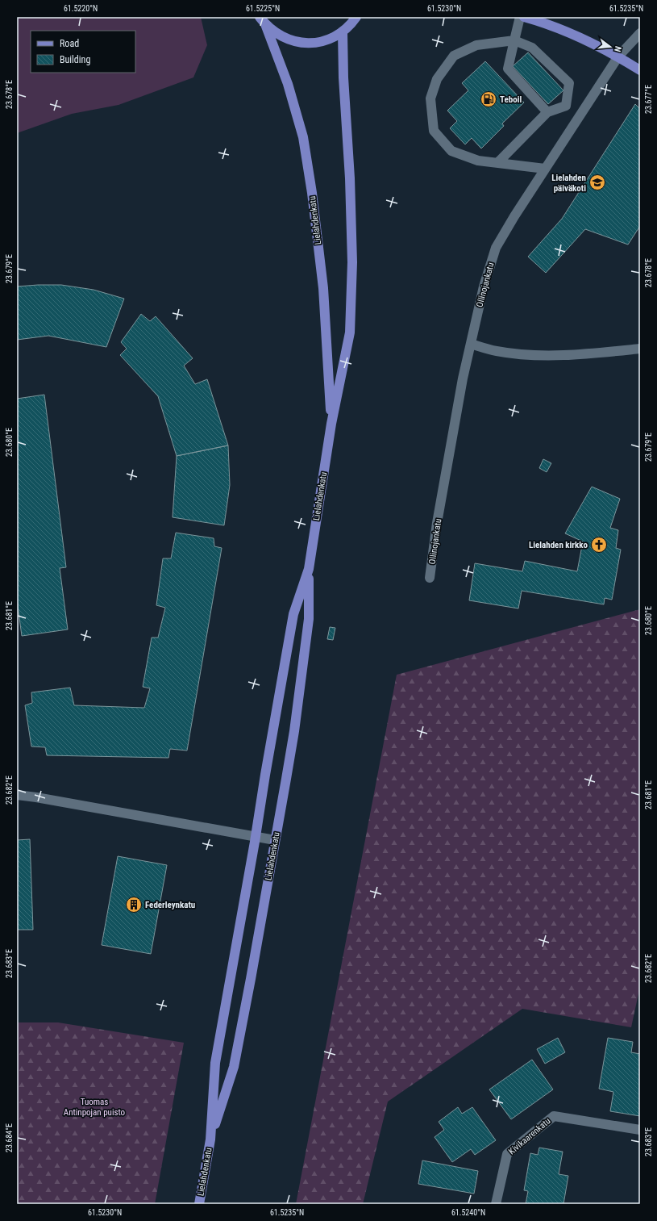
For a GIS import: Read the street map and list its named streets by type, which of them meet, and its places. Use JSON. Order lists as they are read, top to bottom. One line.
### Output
{"streets":{"main road":["Lielahdenkatu"],"street":["Ollinojankatu","Kivikaarenkatu"]},"parks":["Tuomas Antinpojan puisto"],"places":{"fuel station":["Teboil"],"school or university":["Lielahden päiväkoti"],"church":["Lielahden kirkko"],"building":["Federleynkatu"]},"legend":["Road","Building"],"north":"right","coordinates":["61.5220°N","61.5225°N","61.5230°N","61.5235°N","23.678°E","23.677°E","23.679°E","23.680°E","23.681°E","23.682°E","23.683°E","23.684°E","61.5240°N"]}
